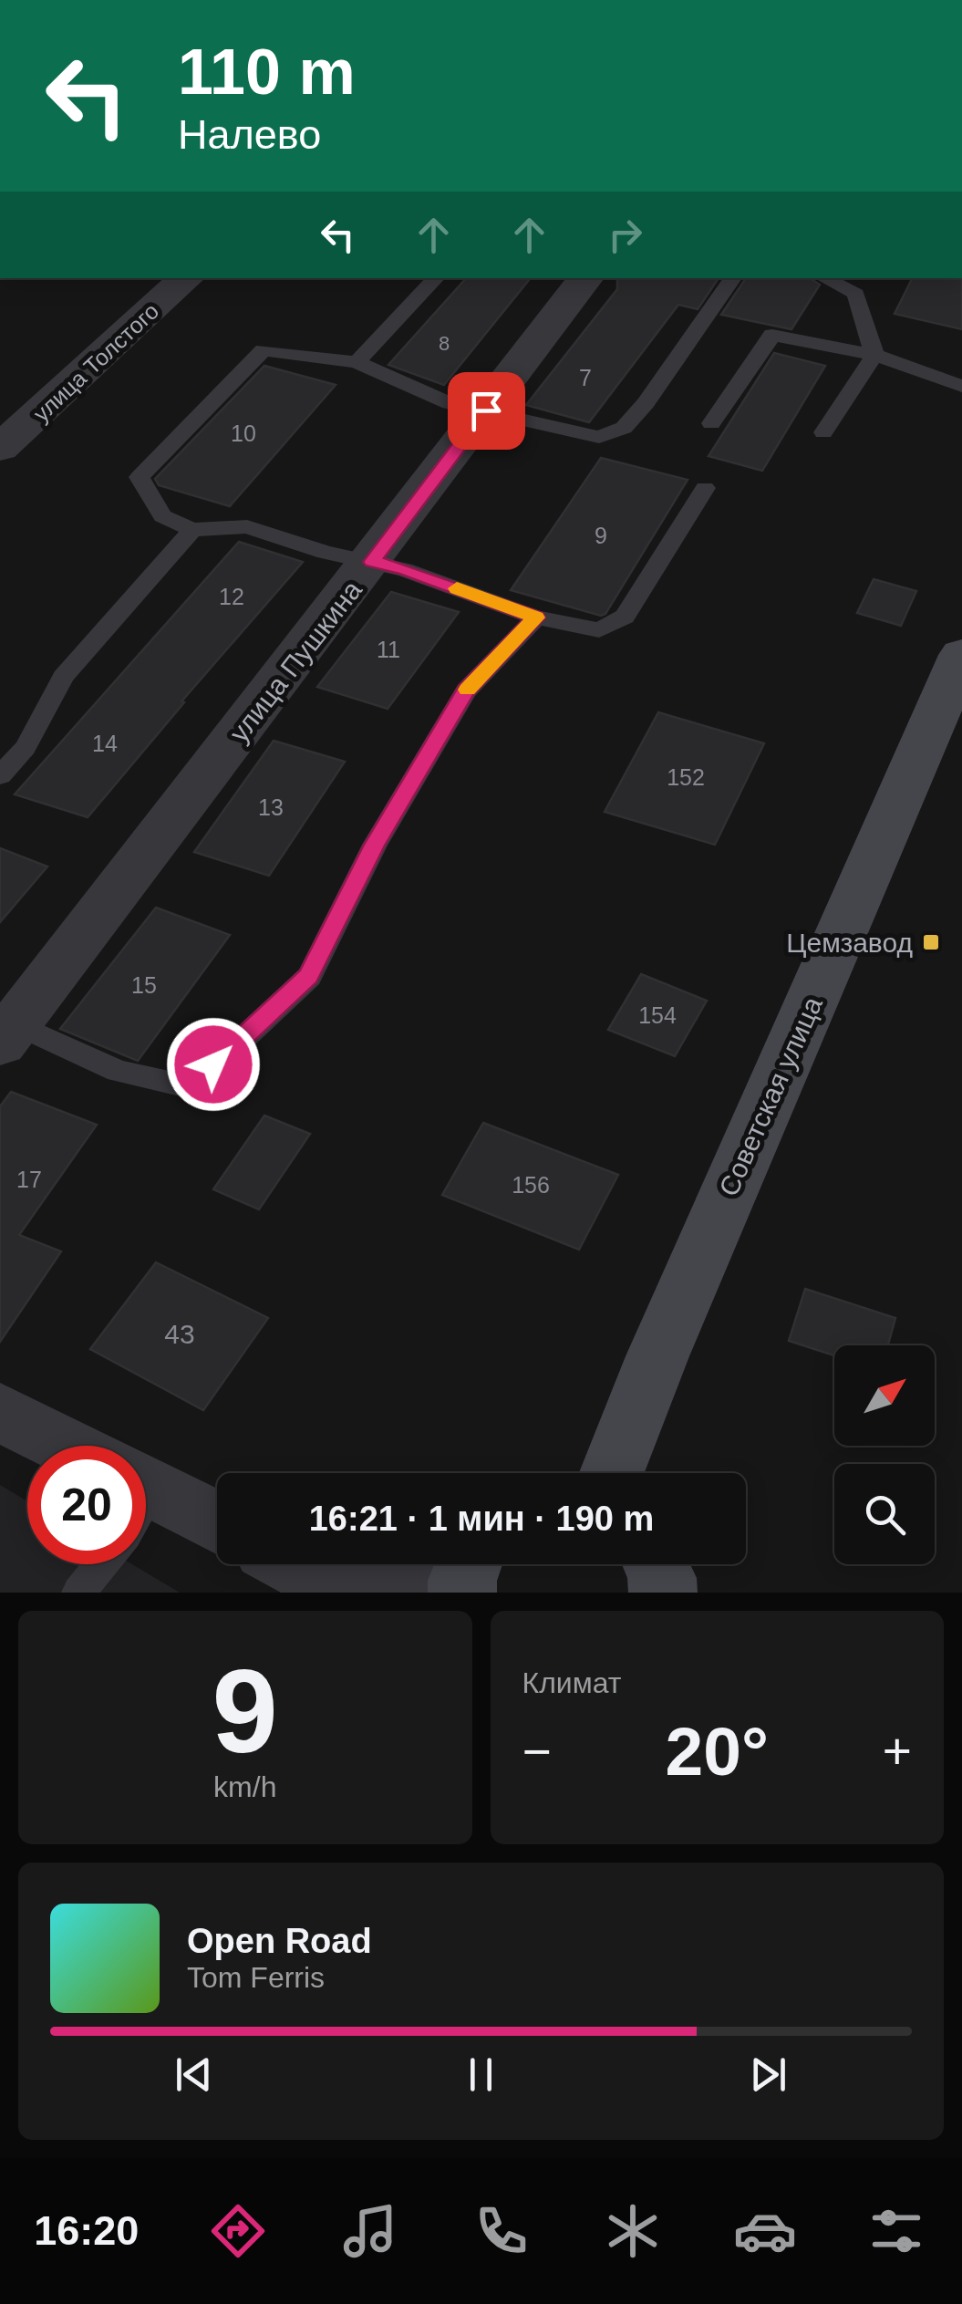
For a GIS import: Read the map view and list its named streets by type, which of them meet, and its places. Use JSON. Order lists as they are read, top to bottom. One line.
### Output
{"streets":{"main road":["Советская улица"],"street":["улица Толстого","улица Пушкина"]},"places":{"transit":["Цемзавод"]},"house_numbers":["8","7","10","9","12","11","14","152","13","15","154","17","156","43"],"north":"top right","page":{"turn":["110 m","Налево"],"limit":"20","trip":"16:21 · 1 мин · 190 m","tile":[["9","km/h"],"Климат"],"heat":["−","20°","+"],"song":["Open Road","Tom Ferris"],"tabs":"16:20"}}
